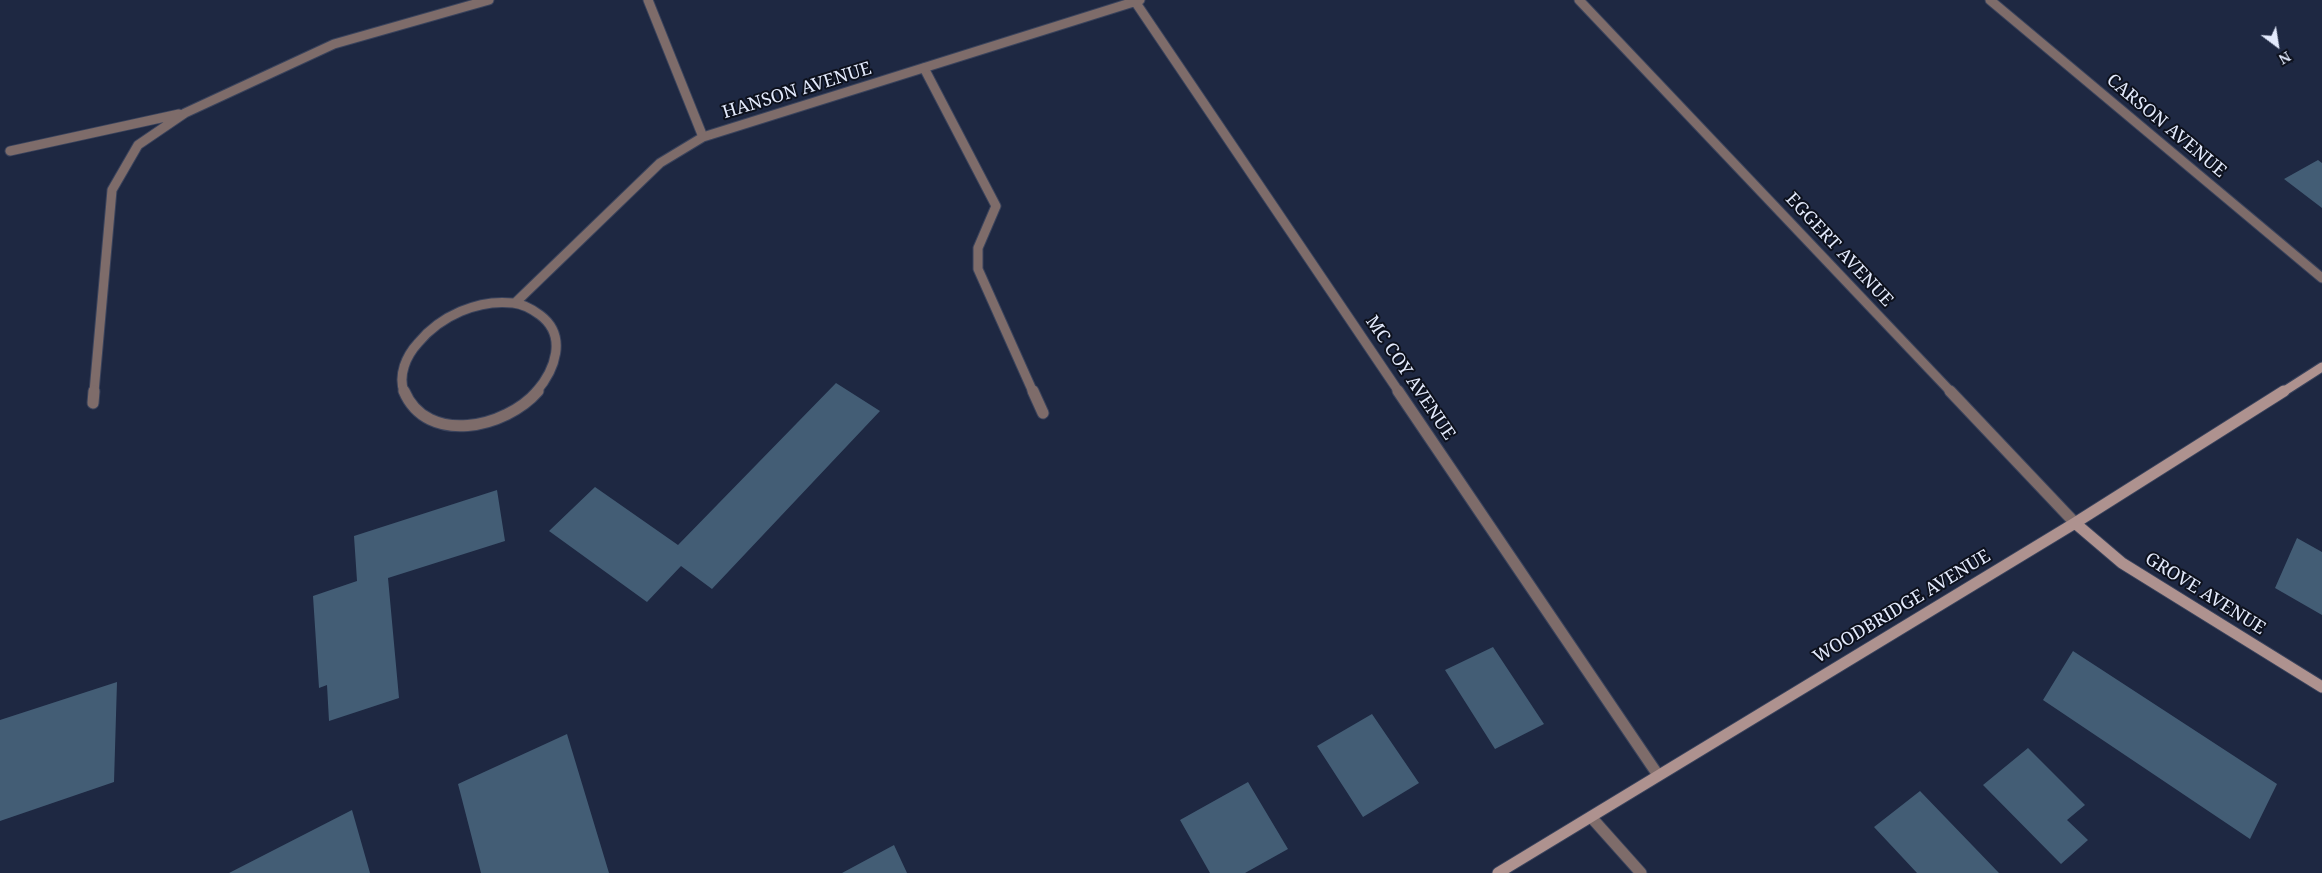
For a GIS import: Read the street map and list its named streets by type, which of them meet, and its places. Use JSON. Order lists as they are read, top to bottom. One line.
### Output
{"streets":{"street":["HANSON AVENUE","CARSON AVENUE","EGGERT AVENUE","MC COY AVENUE","GROVE AVENUE","WOODBRIDGE AVENUE"]},"crossings":[["HANSON AVENUE","MC COY AVENUE"],["EGGERT AVENUE","GROVE AVENUE"],["EGGERT AVENUE","WOODBRIDGE AVENUE"],["MC COY AVENUE","WOODBRIDGE AVENUE"],["GROVE AVENUE","WOODBRIDGE AVENUE"]],"north":"bottom right"}
